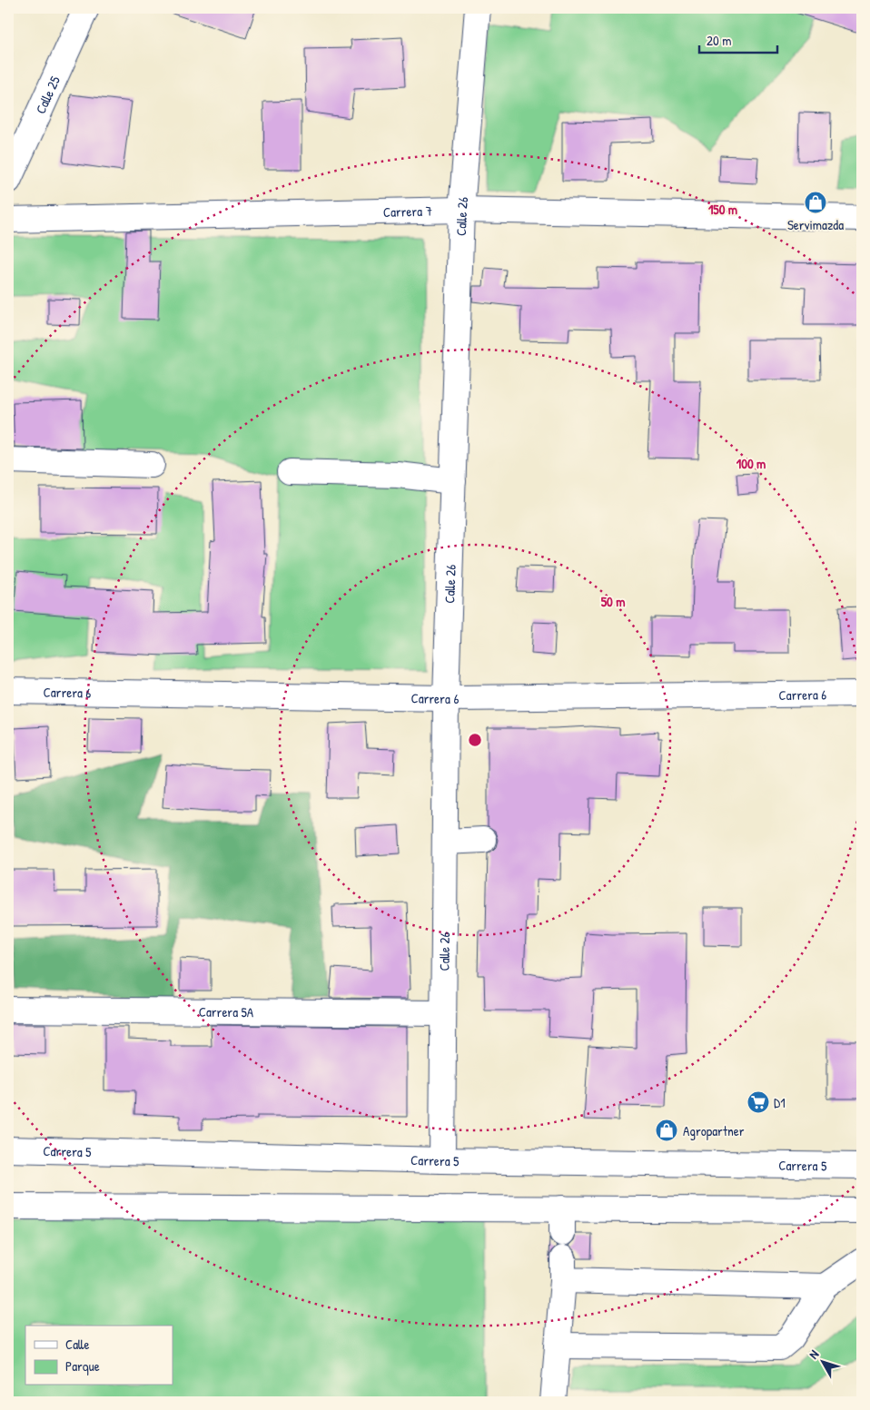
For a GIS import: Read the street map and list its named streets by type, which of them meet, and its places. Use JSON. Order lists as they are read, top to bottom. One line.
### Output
{"streets":{"street":["Calle 25","Carrera 7","Calle 26","Carrera 6","Carrera 5A","Carrera 5"]},"crossings":[["Carrera 7","Calle 26"],["Calle 26","Carrera 6"],["Calle 26","Carrera 5A"],["Calle 26","Carrera 5"]],"places":{"shop":["Servimazda","Agropartner"],"supermarket":["D1"]},"legend":["Calle","Parque"],"scale_bar":"20 m","north":"top left","rings":["150 m","100 m","50 m"]}
